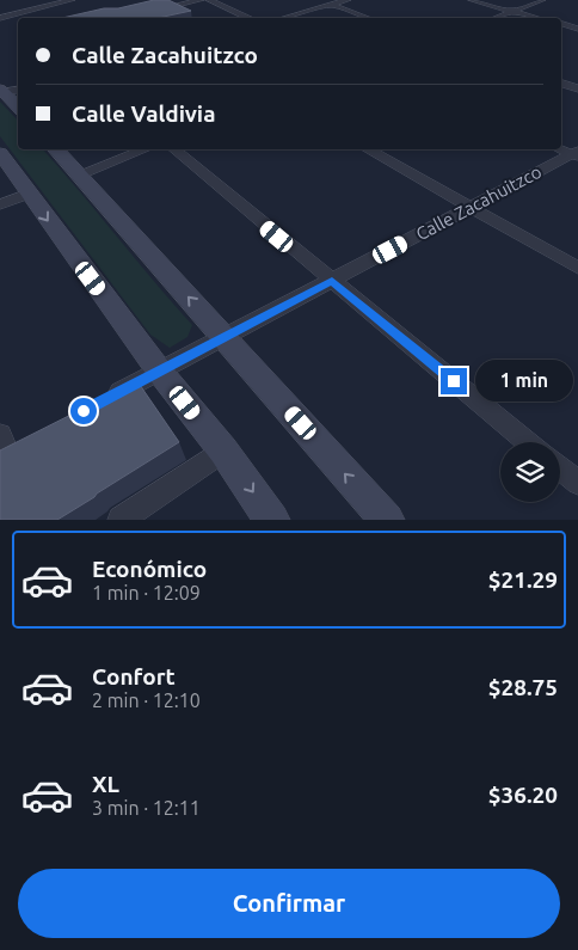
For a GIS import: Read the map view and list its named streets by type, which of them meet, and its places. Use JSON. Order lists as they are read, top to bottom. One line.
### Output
{"streets":{"street":["Calle Zacahuitzco"]},"page":{"banner":["Calle Zacahuitzco","Calle Valdivia"],"bubble":"1 min","list":[{"name":"Económico","note":"1 min · 12:09","value":"$21.29"},{"name":"Confort","note":"2 min · 12:10","value":"$28.75"},{"name":"XL","note":"3 min · 12:11","value":"$36.20"}],"buttons":"Confirmar"}}
